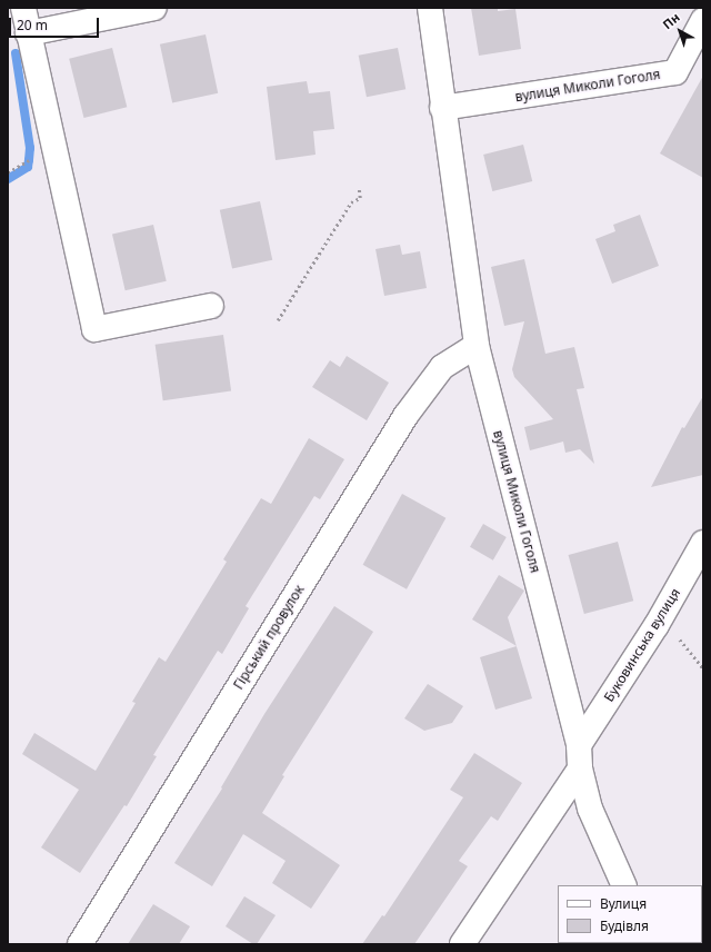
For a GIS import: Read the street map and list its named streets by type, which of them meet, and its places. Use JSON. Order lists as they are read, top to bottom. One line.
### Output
{"streets":{"street":["вулиця Миколи Гоголя","Гірський провулок","Буковинська вулиця"]},"crossings":[["вулиця Миколи Гоголя","Гірський провулок"],["вулиця Миколи Гоголя","Буковинська вулиця"]],"legend":["Вулиця","Будівля"],"scale_bar":"20 m","north":"top left"}
